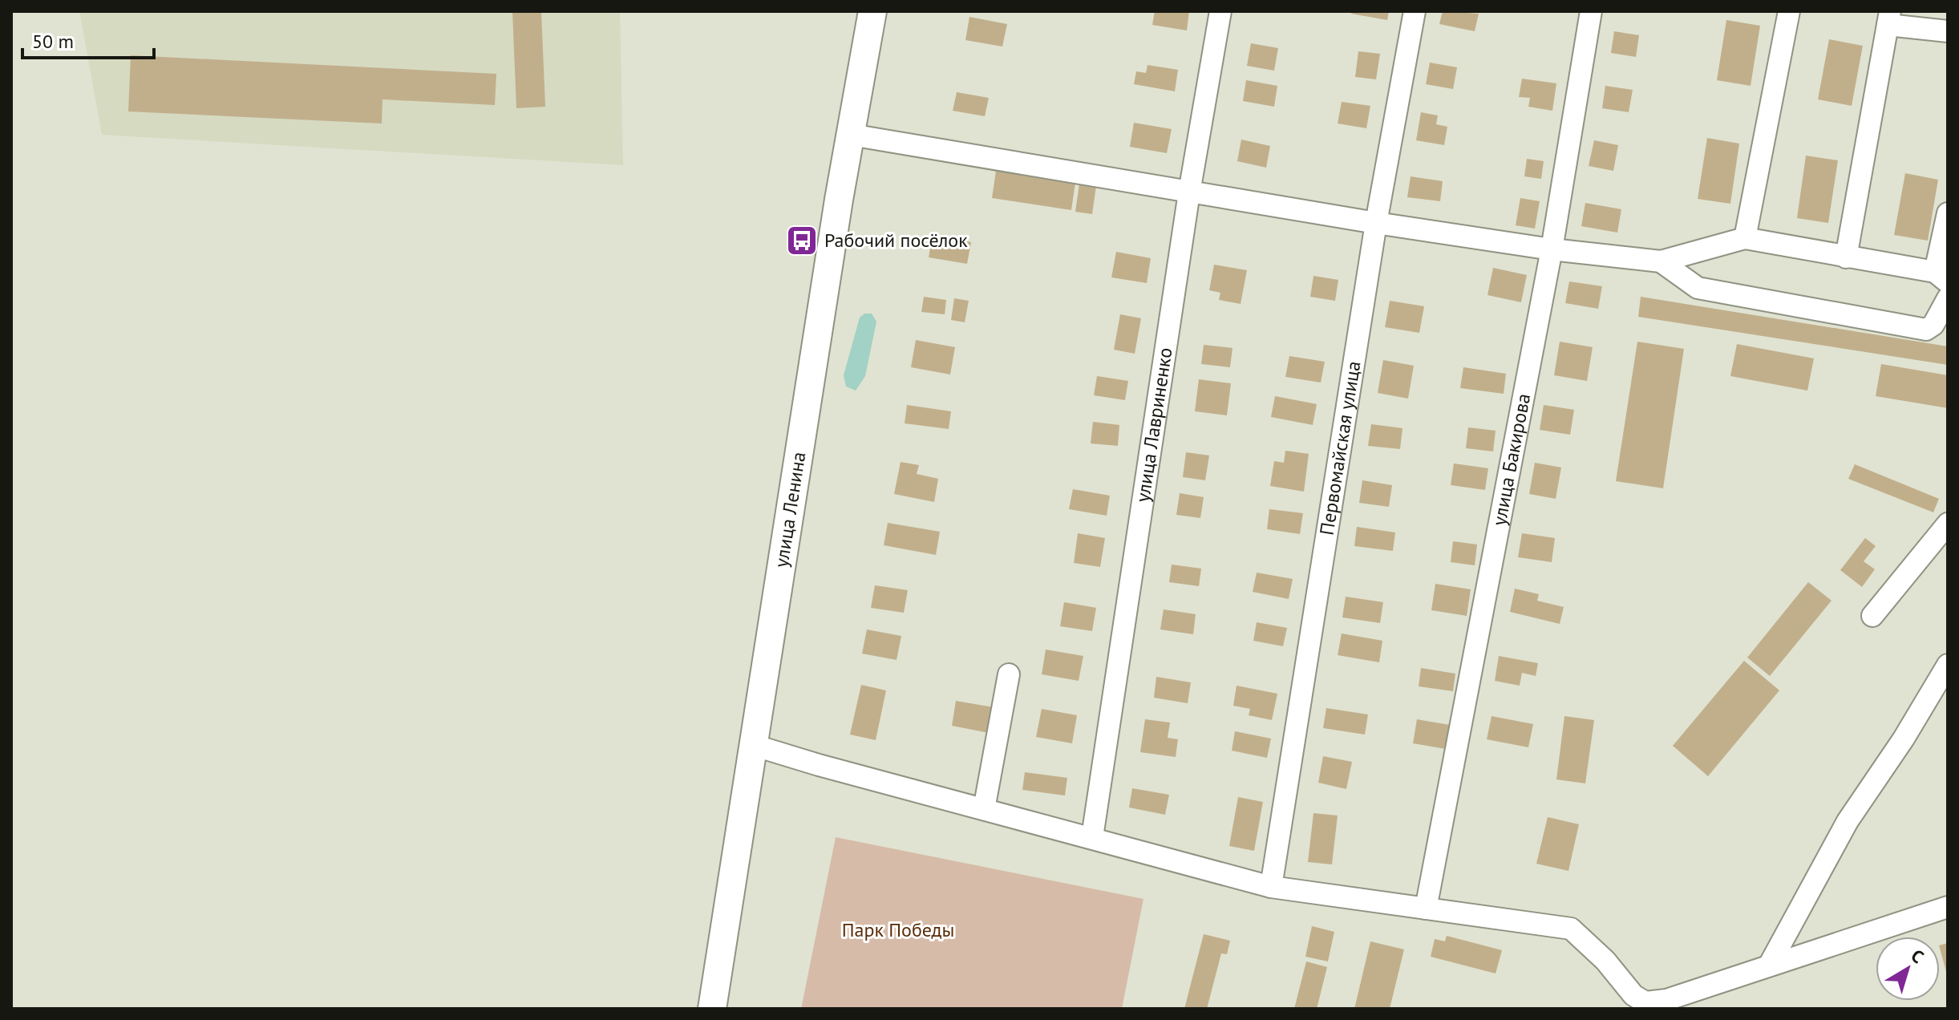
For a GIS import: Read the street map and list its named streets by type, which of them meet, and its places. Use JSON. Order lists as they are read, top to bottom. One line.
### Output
{"streets":{"main road":["улица Ленина"],"street":["улица Лавриненко","Первомайская улица","улица Бакирова"]},"parks":["Парк Победы"],"places":{"bus stop":["Рабочий посёлок"]},"scale_bar":"50 m","north":"top right"}
